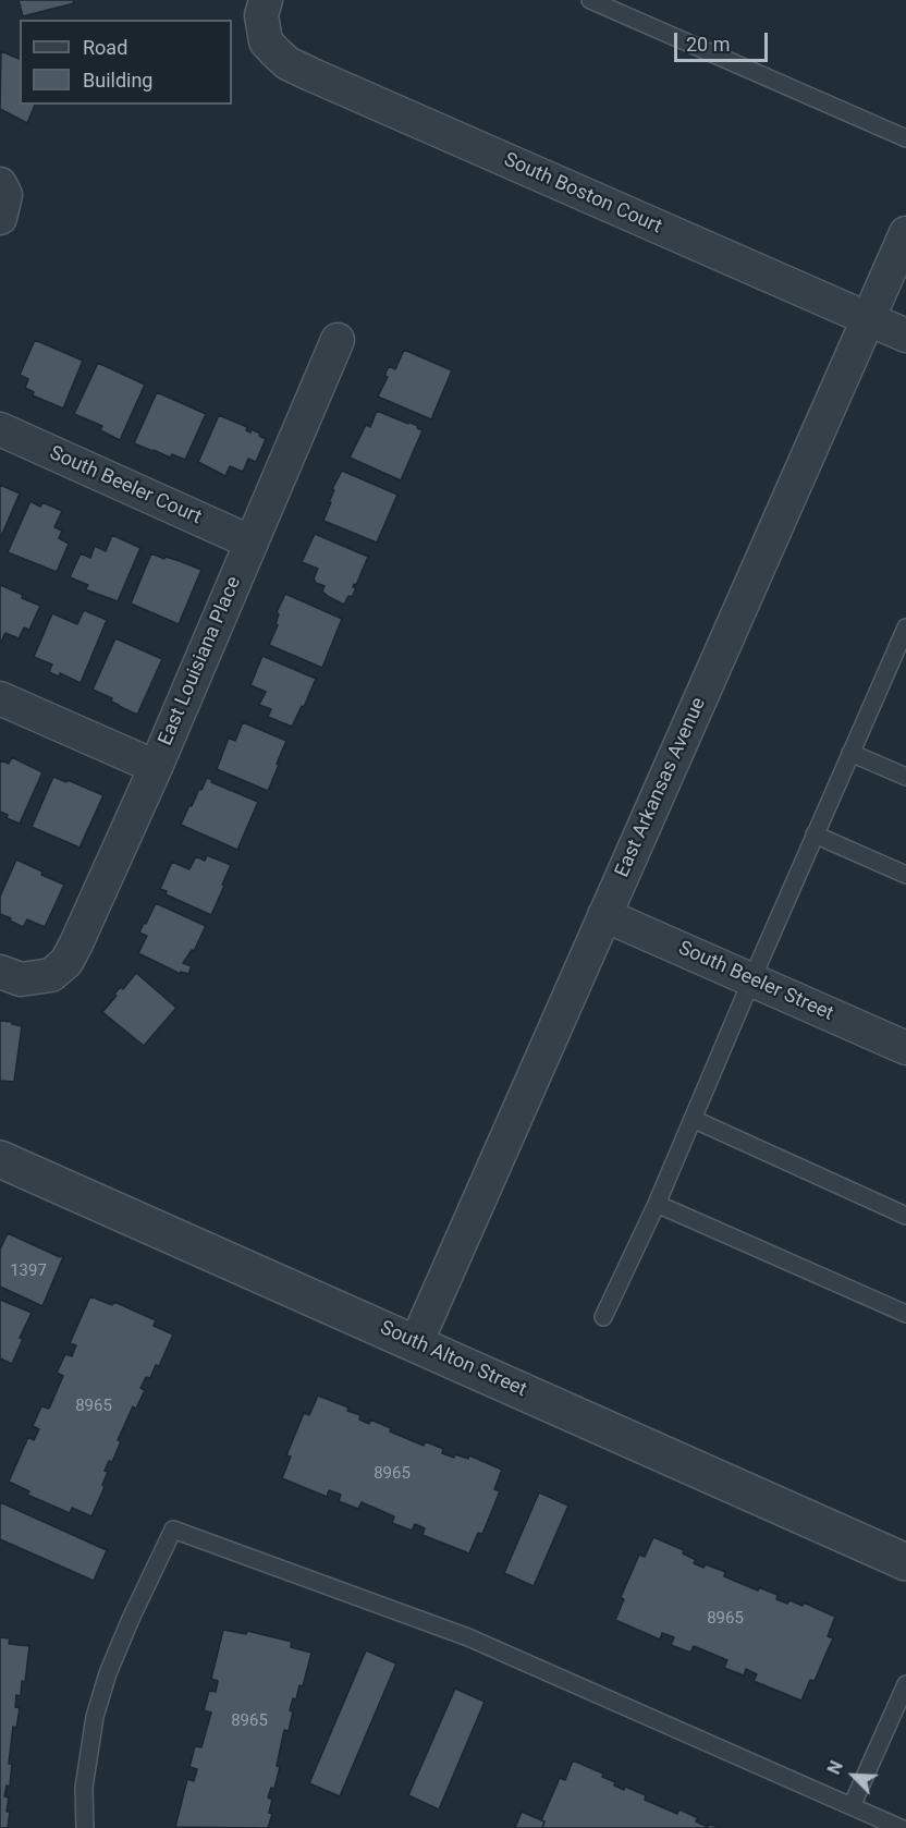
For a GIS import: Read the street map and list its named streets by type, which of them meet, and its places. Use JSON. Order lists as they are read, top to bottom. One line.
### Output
{"streets":{"street":["South Boston Court","South Beeler Court","East Louisiana Place","East Arkansas Avenue","South Beeler Street","South Alton Street"]},"crossings":[["South Boston Court","East Arkansas Avenue"],["South Beeler Court","East Louisiana Place"],["East Arkansas Avenue","South Beeler Street"],["East Arkansas Avenue","South Alton Street"]],"house_numbers":["1397","8965","8965","8965","8965"],"legend":["Road","Building"],"scale_bar":"20 m","north":"top left"}
